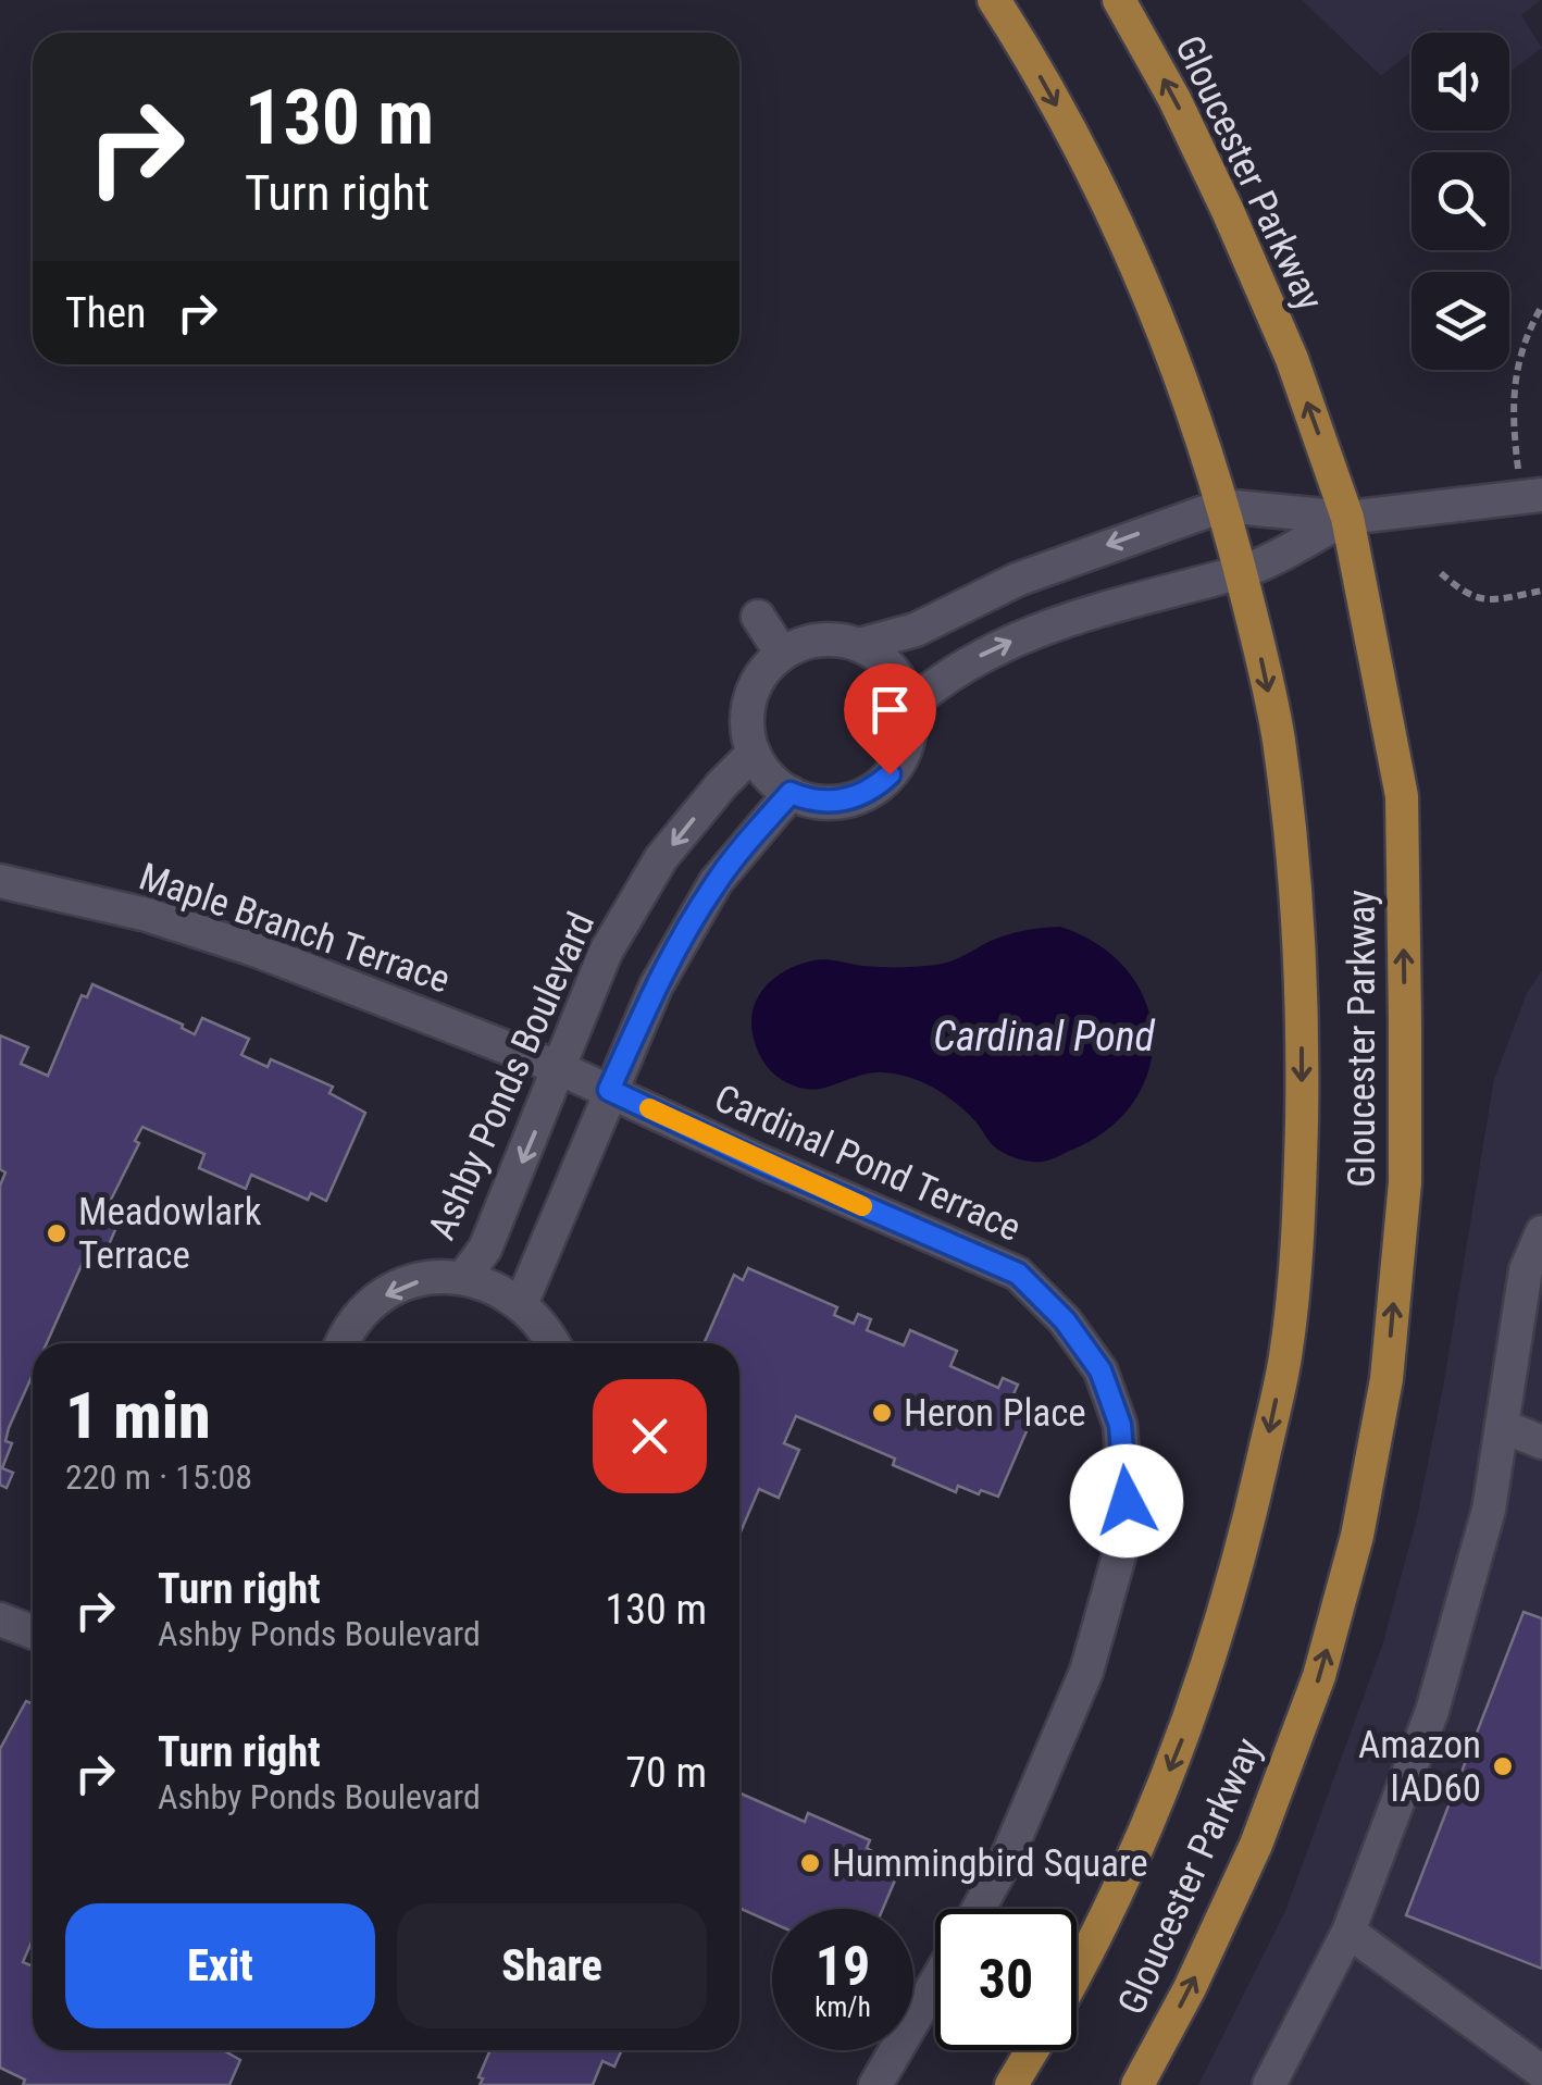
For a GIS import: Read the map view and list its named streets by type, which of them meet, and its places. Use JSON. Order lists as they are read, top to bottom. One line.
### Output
{"streets":{"main road":["Gloucester Parkway"],"street":["Maple Branch Terrace","Ashby Ponds Boulevard","Cardinal Pond Terrace"]},"crossings":[["Maple Branch Terrace","Ashby Ponds Boulevard"],["Maple Branch Terrace","Cardinal Pond Terrace"],["Ashby Ponds Boulevard","Cardinal Pond Terrace"]],"water":["Cardinal Pond"],"places":["Meadowlark Terrace","Heron Place","Amazon IAD60","Hummingbird Square"],"page":{"turn":["130 m","Turn right"],"then":"Then","heading":["1 min","220 m · 15:08"],"list":[{"name":"Turn right","note":"Ashby Ponds Boulevard","value":"130 m"},{"name":"Turn right","note":"Ashby Ponds Boulevard","value":"70 m"}],"buttons":["Exit","Share"],"speed":"19 km/h","limit":"30"}}
